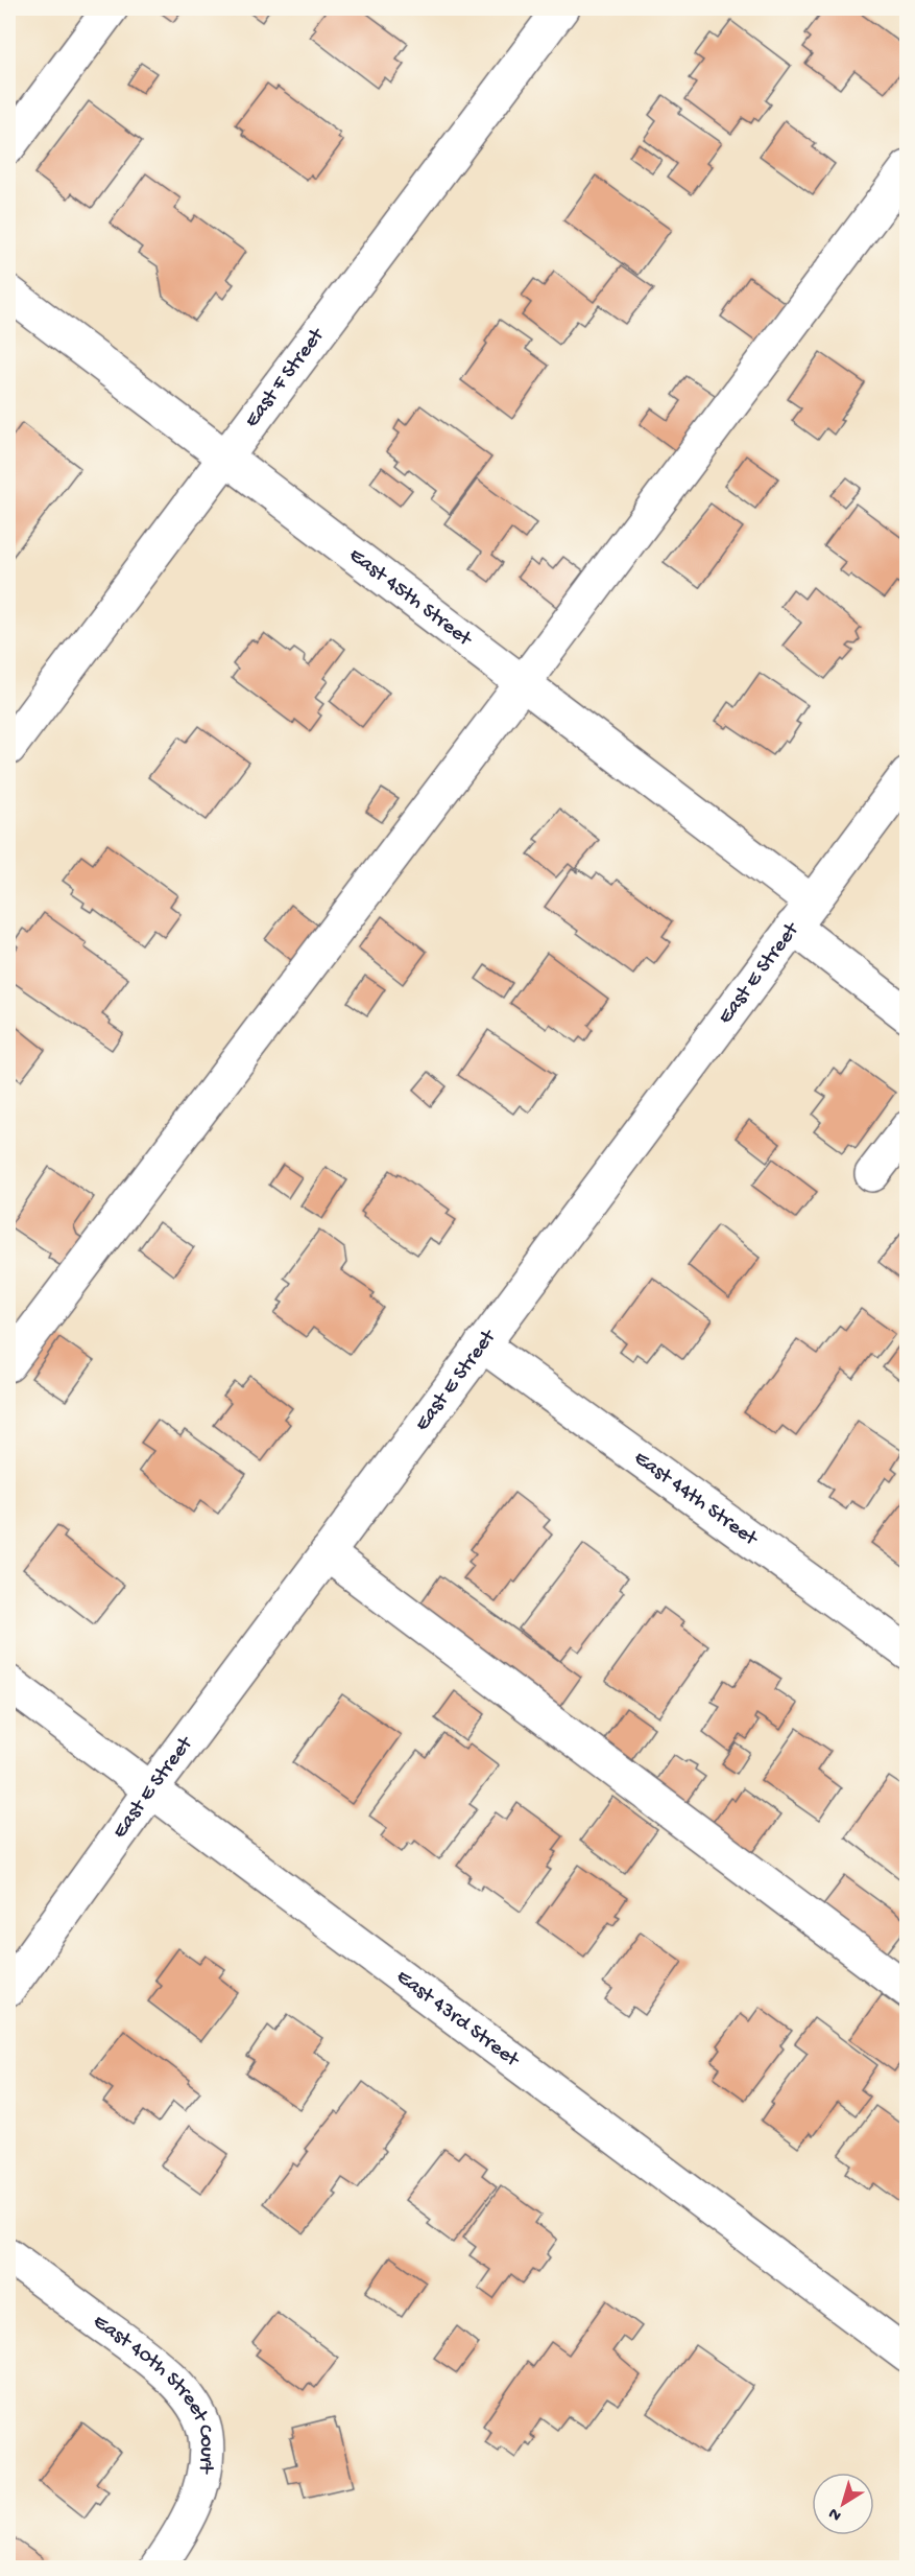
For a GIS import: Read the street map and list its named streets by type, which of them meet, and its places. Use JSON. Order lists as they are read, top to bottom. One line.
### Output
{"streets":{"street":["East F Street","East 45th Street","East E Street","East 44th Street","East 43rd Street","East 40th Street Court"]},"crossings":[["East F Street","East 45th Street"],["East 45th Street","East E Street"],["East E Street","East 44th Street"],["East E Street","East 43rd Street"]],"north":"bottom left"}
